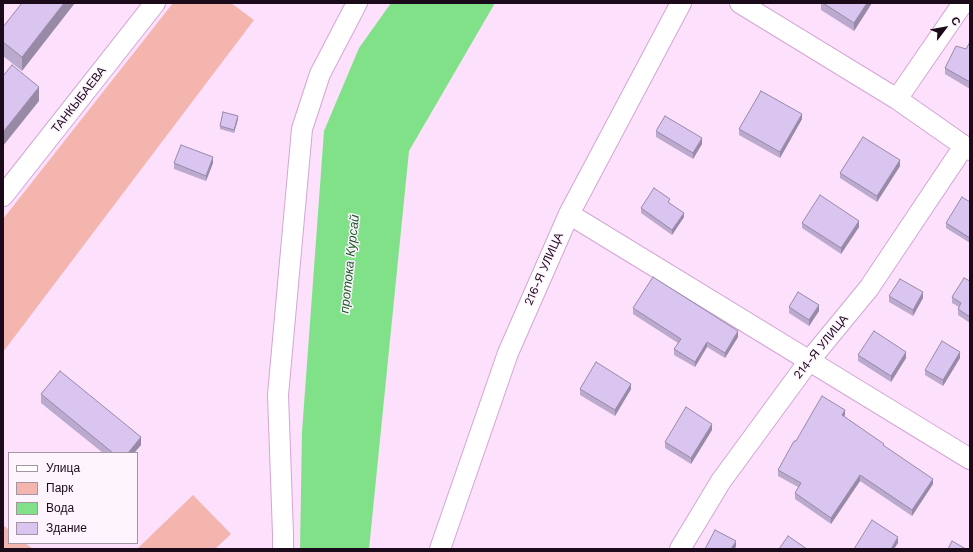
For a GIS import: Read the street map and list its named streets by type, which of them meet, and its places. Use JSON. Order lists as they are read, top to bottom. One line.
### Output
{"streets":{"street":["ТАНКЫБАЕВА","216-Я УЛИЦА","214-Я УЛИЦА"]},"water":["протока Курсай"],"legend":["Улица","Парк","Вода","Здание"],"north":"top right"}
